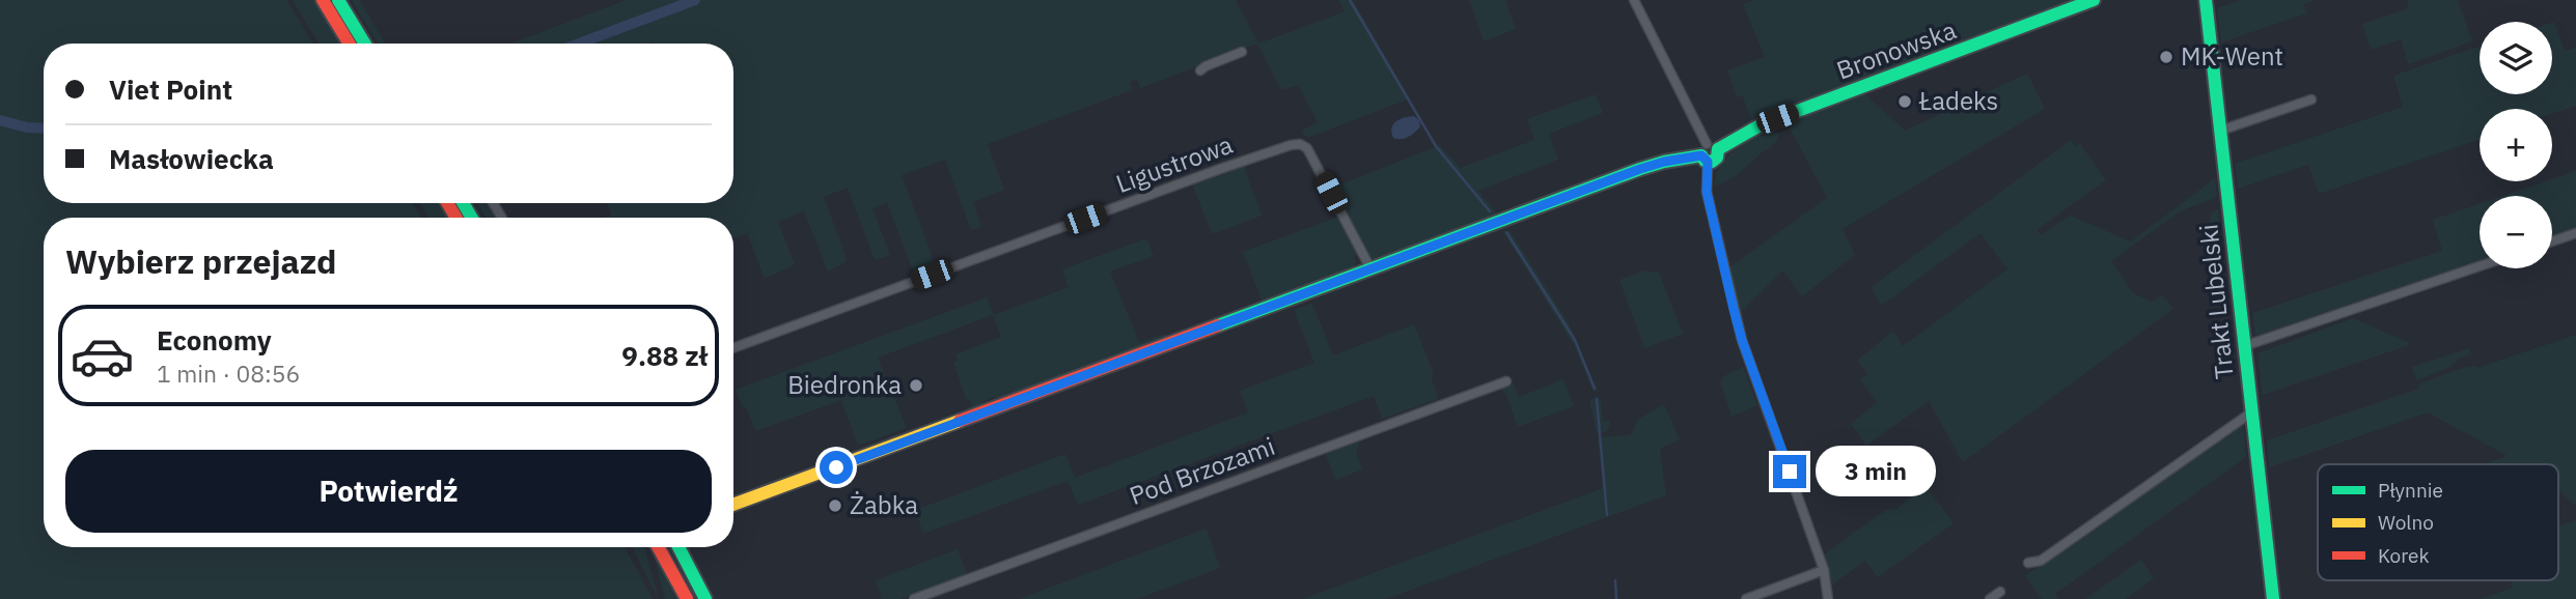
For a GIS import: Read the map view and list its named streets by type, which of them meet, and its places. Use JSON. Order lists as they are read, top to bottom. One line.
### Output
{"streets":{"street":["Bronowska","Ligustrowa","Trakt Lubelski","Pod Brzozami"]},"crossings":[["Bronowska","Ligustrowa"]],"places":["MK-Went","Ładeks","Biedronka","Żabka"],"legend":["Płynnie","Wolno","Korek"],"page":{"map_buttons":["+","−"],"banner":["Viet Point","Masłowiecka"],"heading":"Wybierz przejazd","list":[{"name":"Economy","note":"1 min · 08:56","value":"9.88 zł"}],"buttons":"Potwierdź","bubble":"3 min"}}
